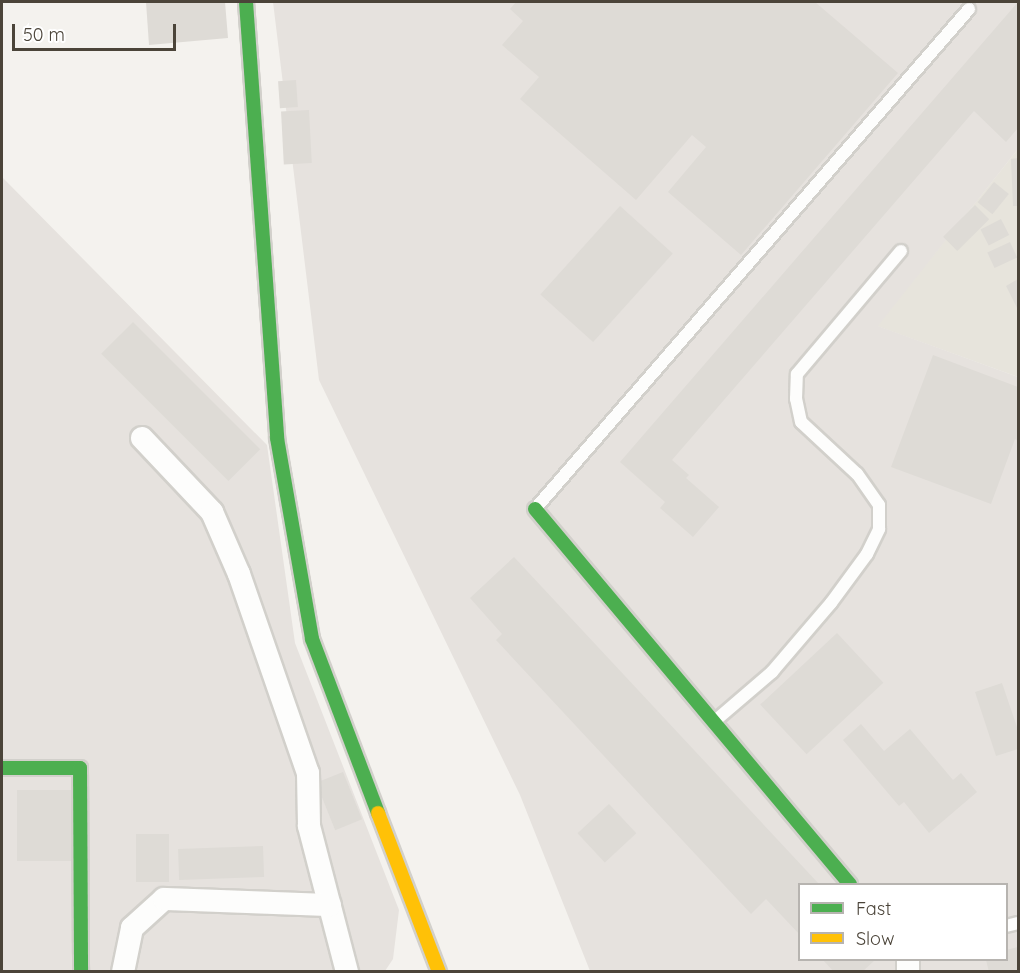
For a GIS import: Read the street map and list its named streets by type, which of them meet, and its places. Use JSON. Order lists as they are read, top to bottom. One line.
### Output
{"legend":["Fast","Slow"],"scale_bar":"50 m"}
